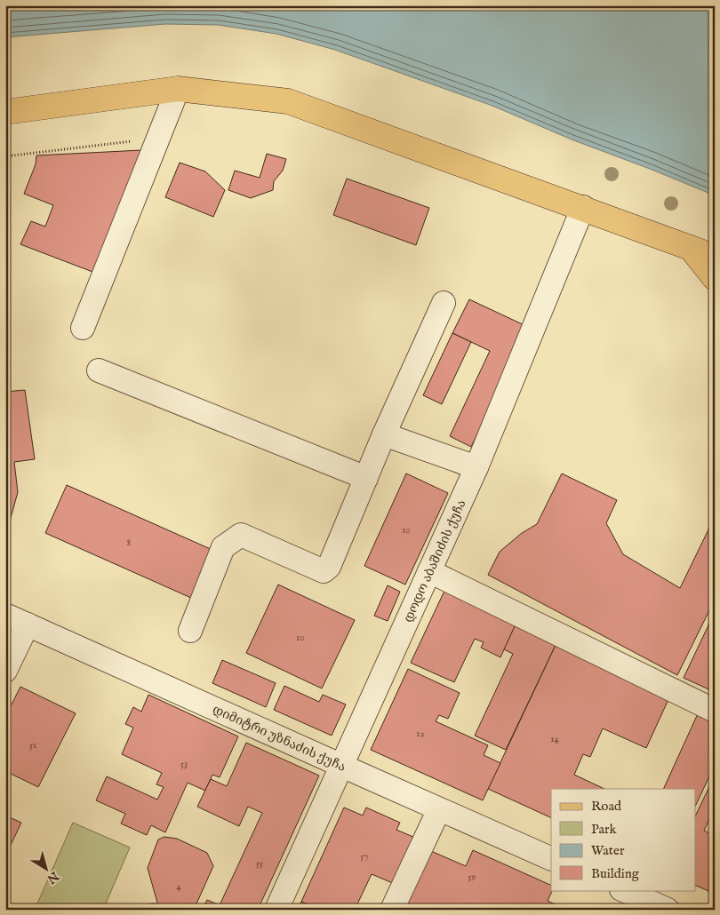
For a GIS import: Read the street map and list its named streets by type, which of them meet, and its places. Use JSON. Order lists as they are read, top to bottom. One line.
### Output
{"streets":{"street":["დოდო აბაშიძის ქუჩა","დიმიტრი უზნაძის ქუჩა"]},"crossings":[["დოდო აბაშიძის ქუჩა","დიმიტრი უზნაძის ქუჩა"]],"house_numbers":["10","8","10","12","14","51","53","57","55","59","4"],"legend":["Road","Park","Water","Building"],"north":"bottom right"}
